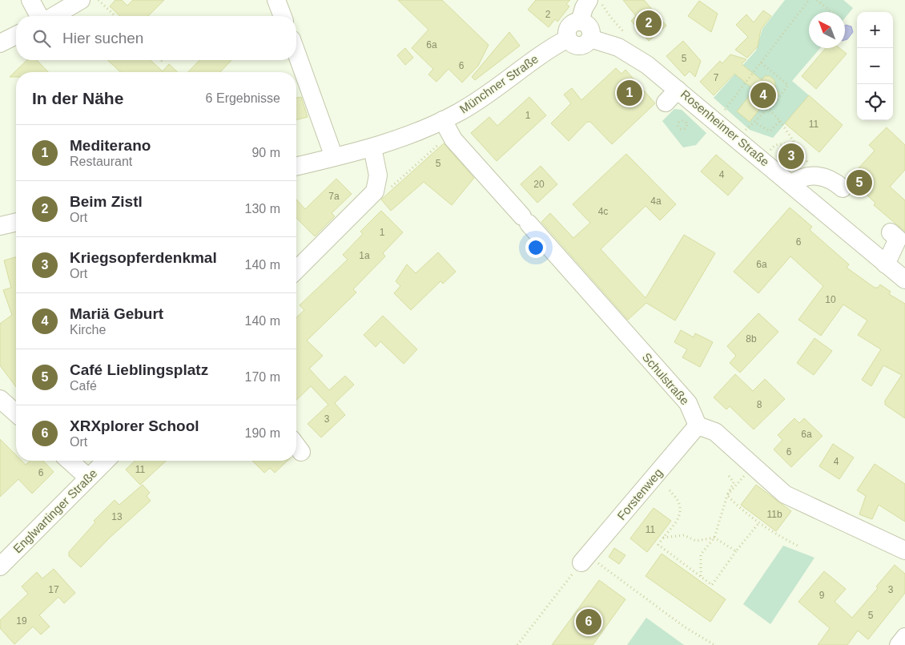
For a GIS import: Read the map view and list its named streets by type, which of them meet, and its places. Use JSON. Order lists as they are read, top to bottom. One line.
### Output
{"streets":{"street":["Münchner Straße","Rosenheimer Straße","Schulstraße","Forstenweg","Englwartinger Straße"]},"crossings":[["Münchner Straße","Rosenheimer Straße"],["Münchner Straße","Schulstraße"],["Schulstraße","Forstenweg"]],"house_numbers":["2","6a","5","6","7","1","11","5","4","20","7a","4a","4c","1","6","1a","6a","10","8b","8","3","6a","6","4","11","6","11b","13","11","17","3","9","5","19"],"north":"top left","page":{"pins":["2","1","4","3","5","6"],"map_buttons":["+","−"],"search":"Hier suchen","heading":["In der Nähe","6 Ergebnisse"],"list":[{"mark":"1","name":"Mediterano","note":"Restaurant","value":"90 m"},{"mark":"2","name":"Beim Zistl","note":"Ort","value":"130 m"},{"mark":"3","name":"Kriegsopferdenkmal","note":"Ort","value":"140 m"},{"mark":"4","name":"Mariä Geburt","note":"Kirche","value":"140 m"},{"mark":"5","name":"Café Lieblingsplatz","note":"Café","value":"170 m"},{"mark":"6","name":"XRXplorer School","note":"Ort","value":"190 m"}]}}
